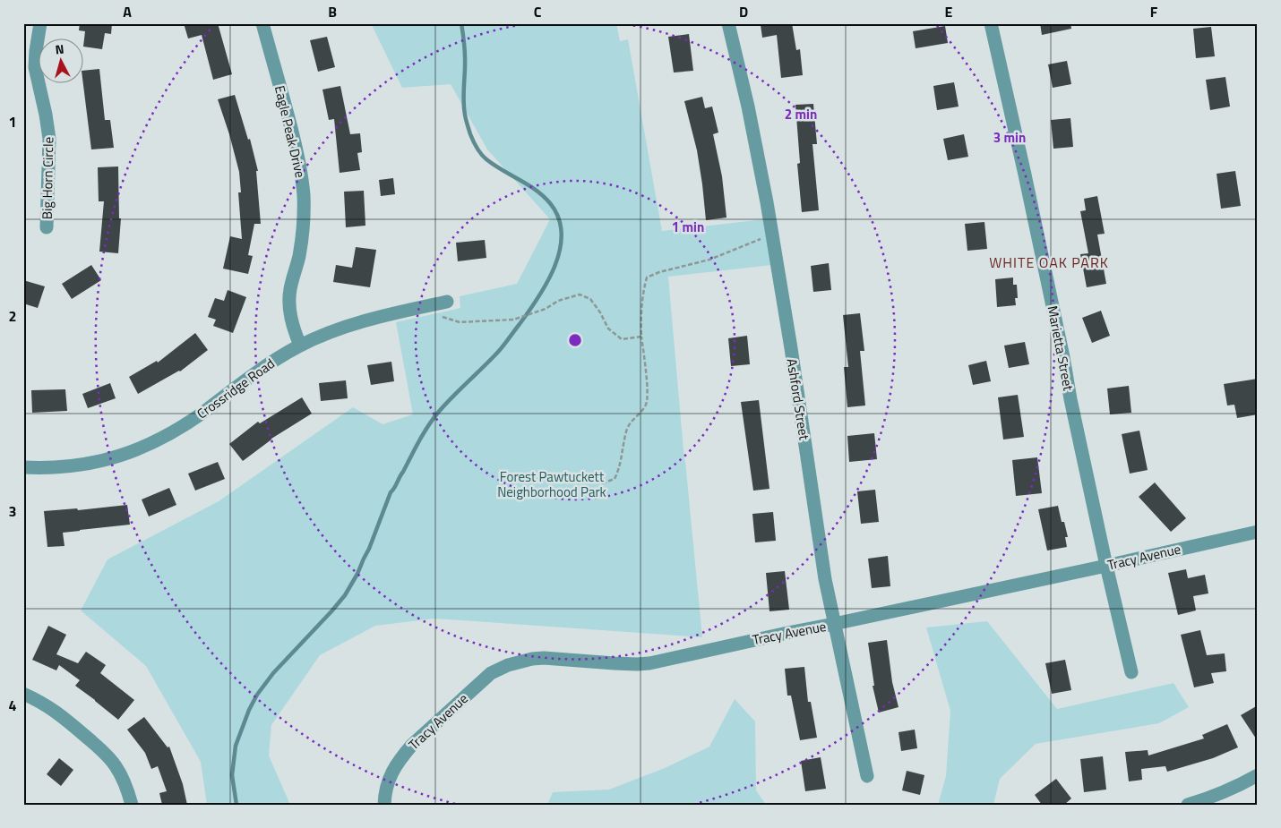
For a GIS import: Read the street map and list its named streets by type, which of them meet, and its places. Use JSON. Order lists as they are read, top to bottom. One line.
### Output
{"streets":{"street":["Eagle Peak Drive","Big Horn Circle","Marietta Street","Crossridge Road","Ashford Street","Tracy Avenue"]},"crossings":[["Eagle Peak Drive","Crossridge Road"],["Marietta Street","Tracy Avenue"],["Ashford Street","Tracy Avenue"]],"districts":["WHITE OAK PARK"],"parks":["Forest Pawtuckett Neighborhood Park"],"north":"top","grid":{"columns":["A","B","C","D","E","F"],"rows":["1","2","3","4"]},"rings":["2 min","3 min","1 min"]}
